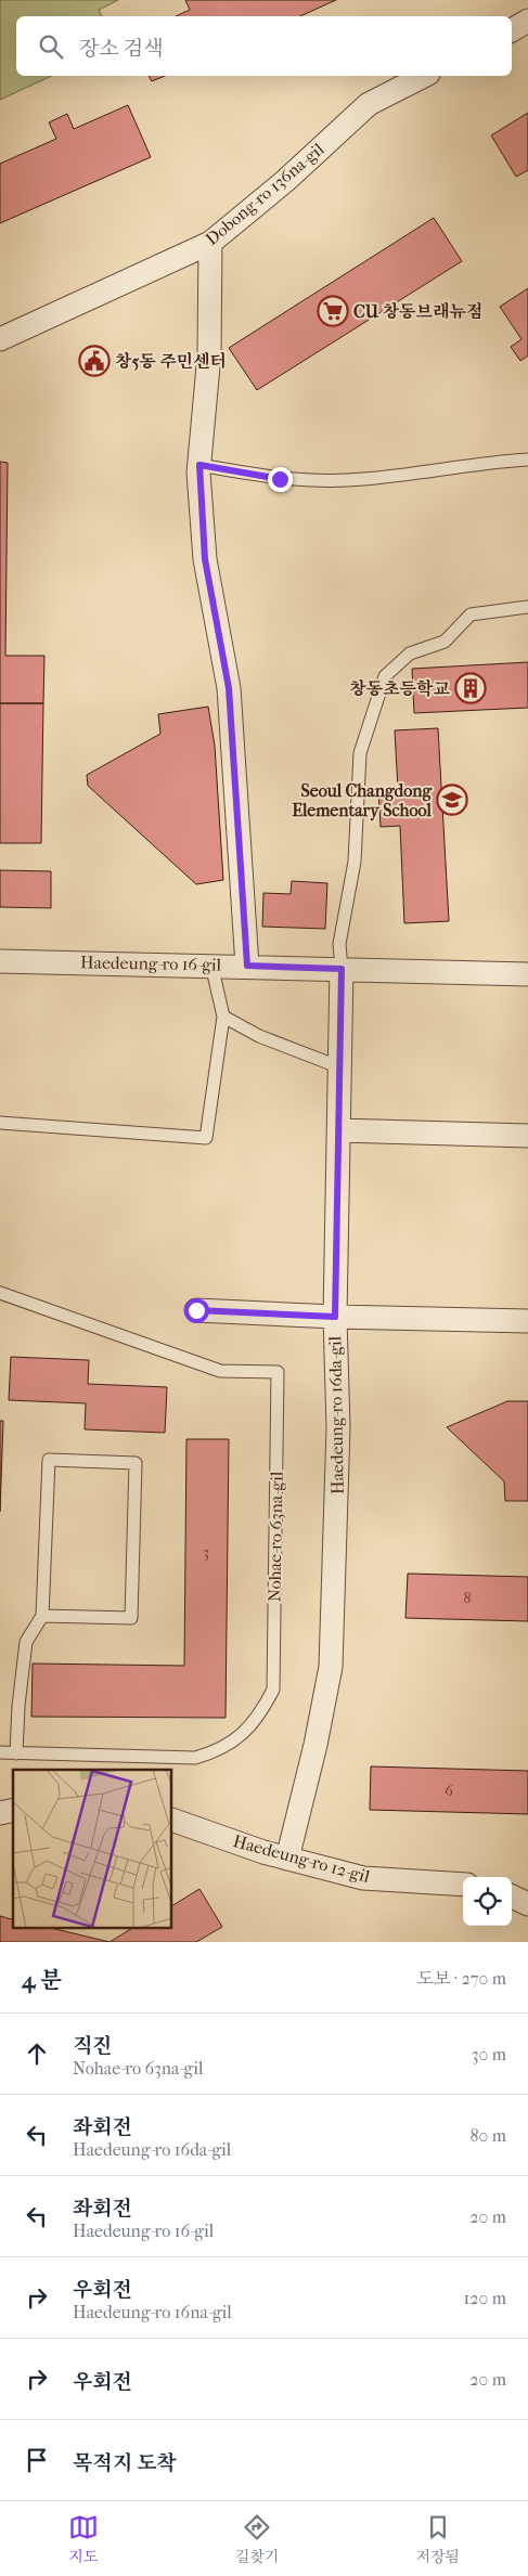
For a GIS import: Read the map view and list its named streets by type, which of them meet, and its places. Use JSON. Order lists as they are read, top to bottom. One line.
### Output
{"streets":{"street":["Dobong-ro 136na-gil","Haedeung-ro 16-gil","Haedeung-ro 16da-gil","Haedeung-ro 12-gil"],"lane":["Nohae-ro 63na-gil"]},"crossings":[["Haedeung-ro 16-gil","Haedeung-ro 16da-gil"],["Haedeung-ro 16da-gil","Haedeung-ro 12-gil"]],"places":{"supermarket":["CU 창동브래뉴점"],"public building":["창5동 주민센터"],"building":["창동초등학교"],"school or university":["Seoul Changdong Elementary School"]},"house_numbers":["3","8","6"],"page":{"search":"장소 검색","heading":["4 분","도보 · 270 m"],"list":[["직진","Nohae-ro 63na-gil","30 m"],["좌회전","Haedeung-ro 16da-gil","80 m"],["좌회전","Haedeung-ro 16-gil","20 m"],["우회전","Haedeung-ro 16na-gil","120 m"],["우회전","20 m"],"목적지 도착"],"nav":["지도","길찾기","저장됨"]}}
